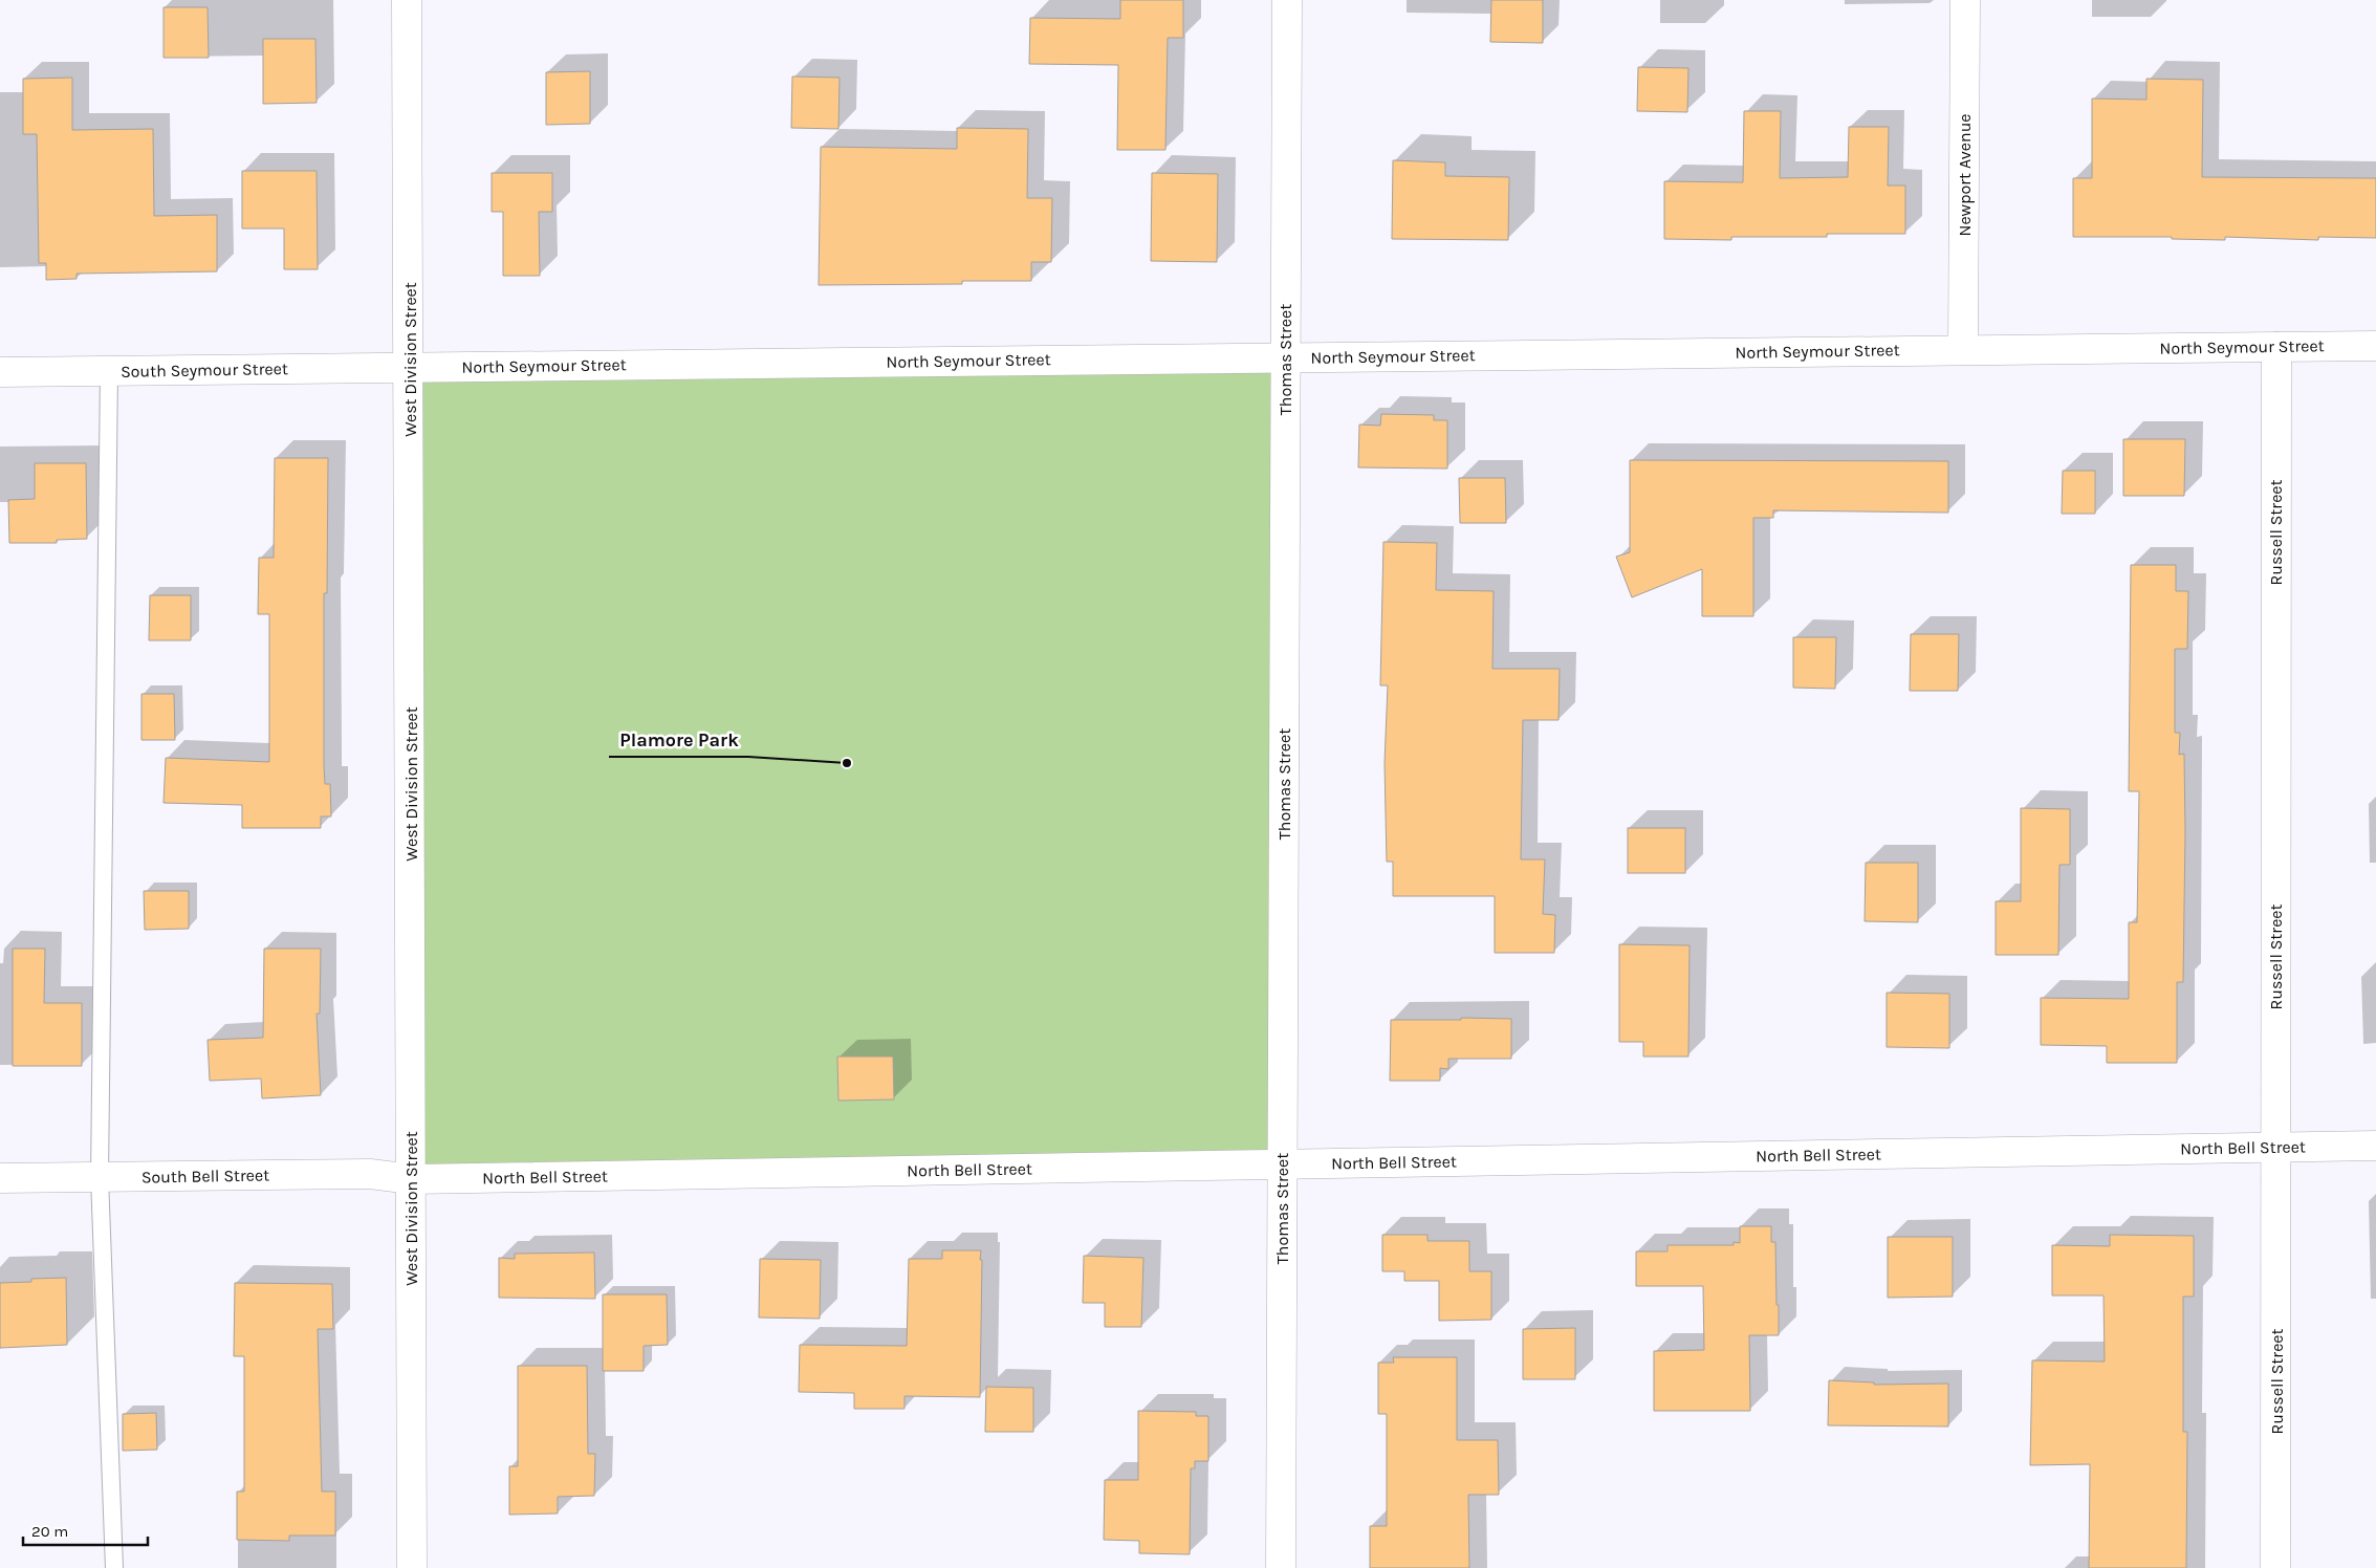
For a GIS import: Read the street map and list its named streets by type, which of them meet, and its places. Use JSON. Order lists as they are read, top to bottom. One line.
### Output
{"streets":{"street":["Newport Avenue","North Seymour Street","West Division Street","Thomas Street","South Seymour Street","Russell Street","North Bell Street","South Bell Street"]},"crossings":[["Newport Avenue","North Seymour Street"],["North Seymour Street","West Division Street"],["North Seymour Street","Thomas Street"],["North Seymour Street","South Seymour Street"],["North Seymour Street","Russell Street"],["West Division Street","South Seymour Street"],["West Division Street","North Bell Street"],["West Division Street","South Bell Street"],["Thomas Street","North Bell Street"],["Russell Street","North Bell Street"],["North Bell Street","South Bell Street"]],"places":["Plamore Park"],"scale_bar":"20 m"}
